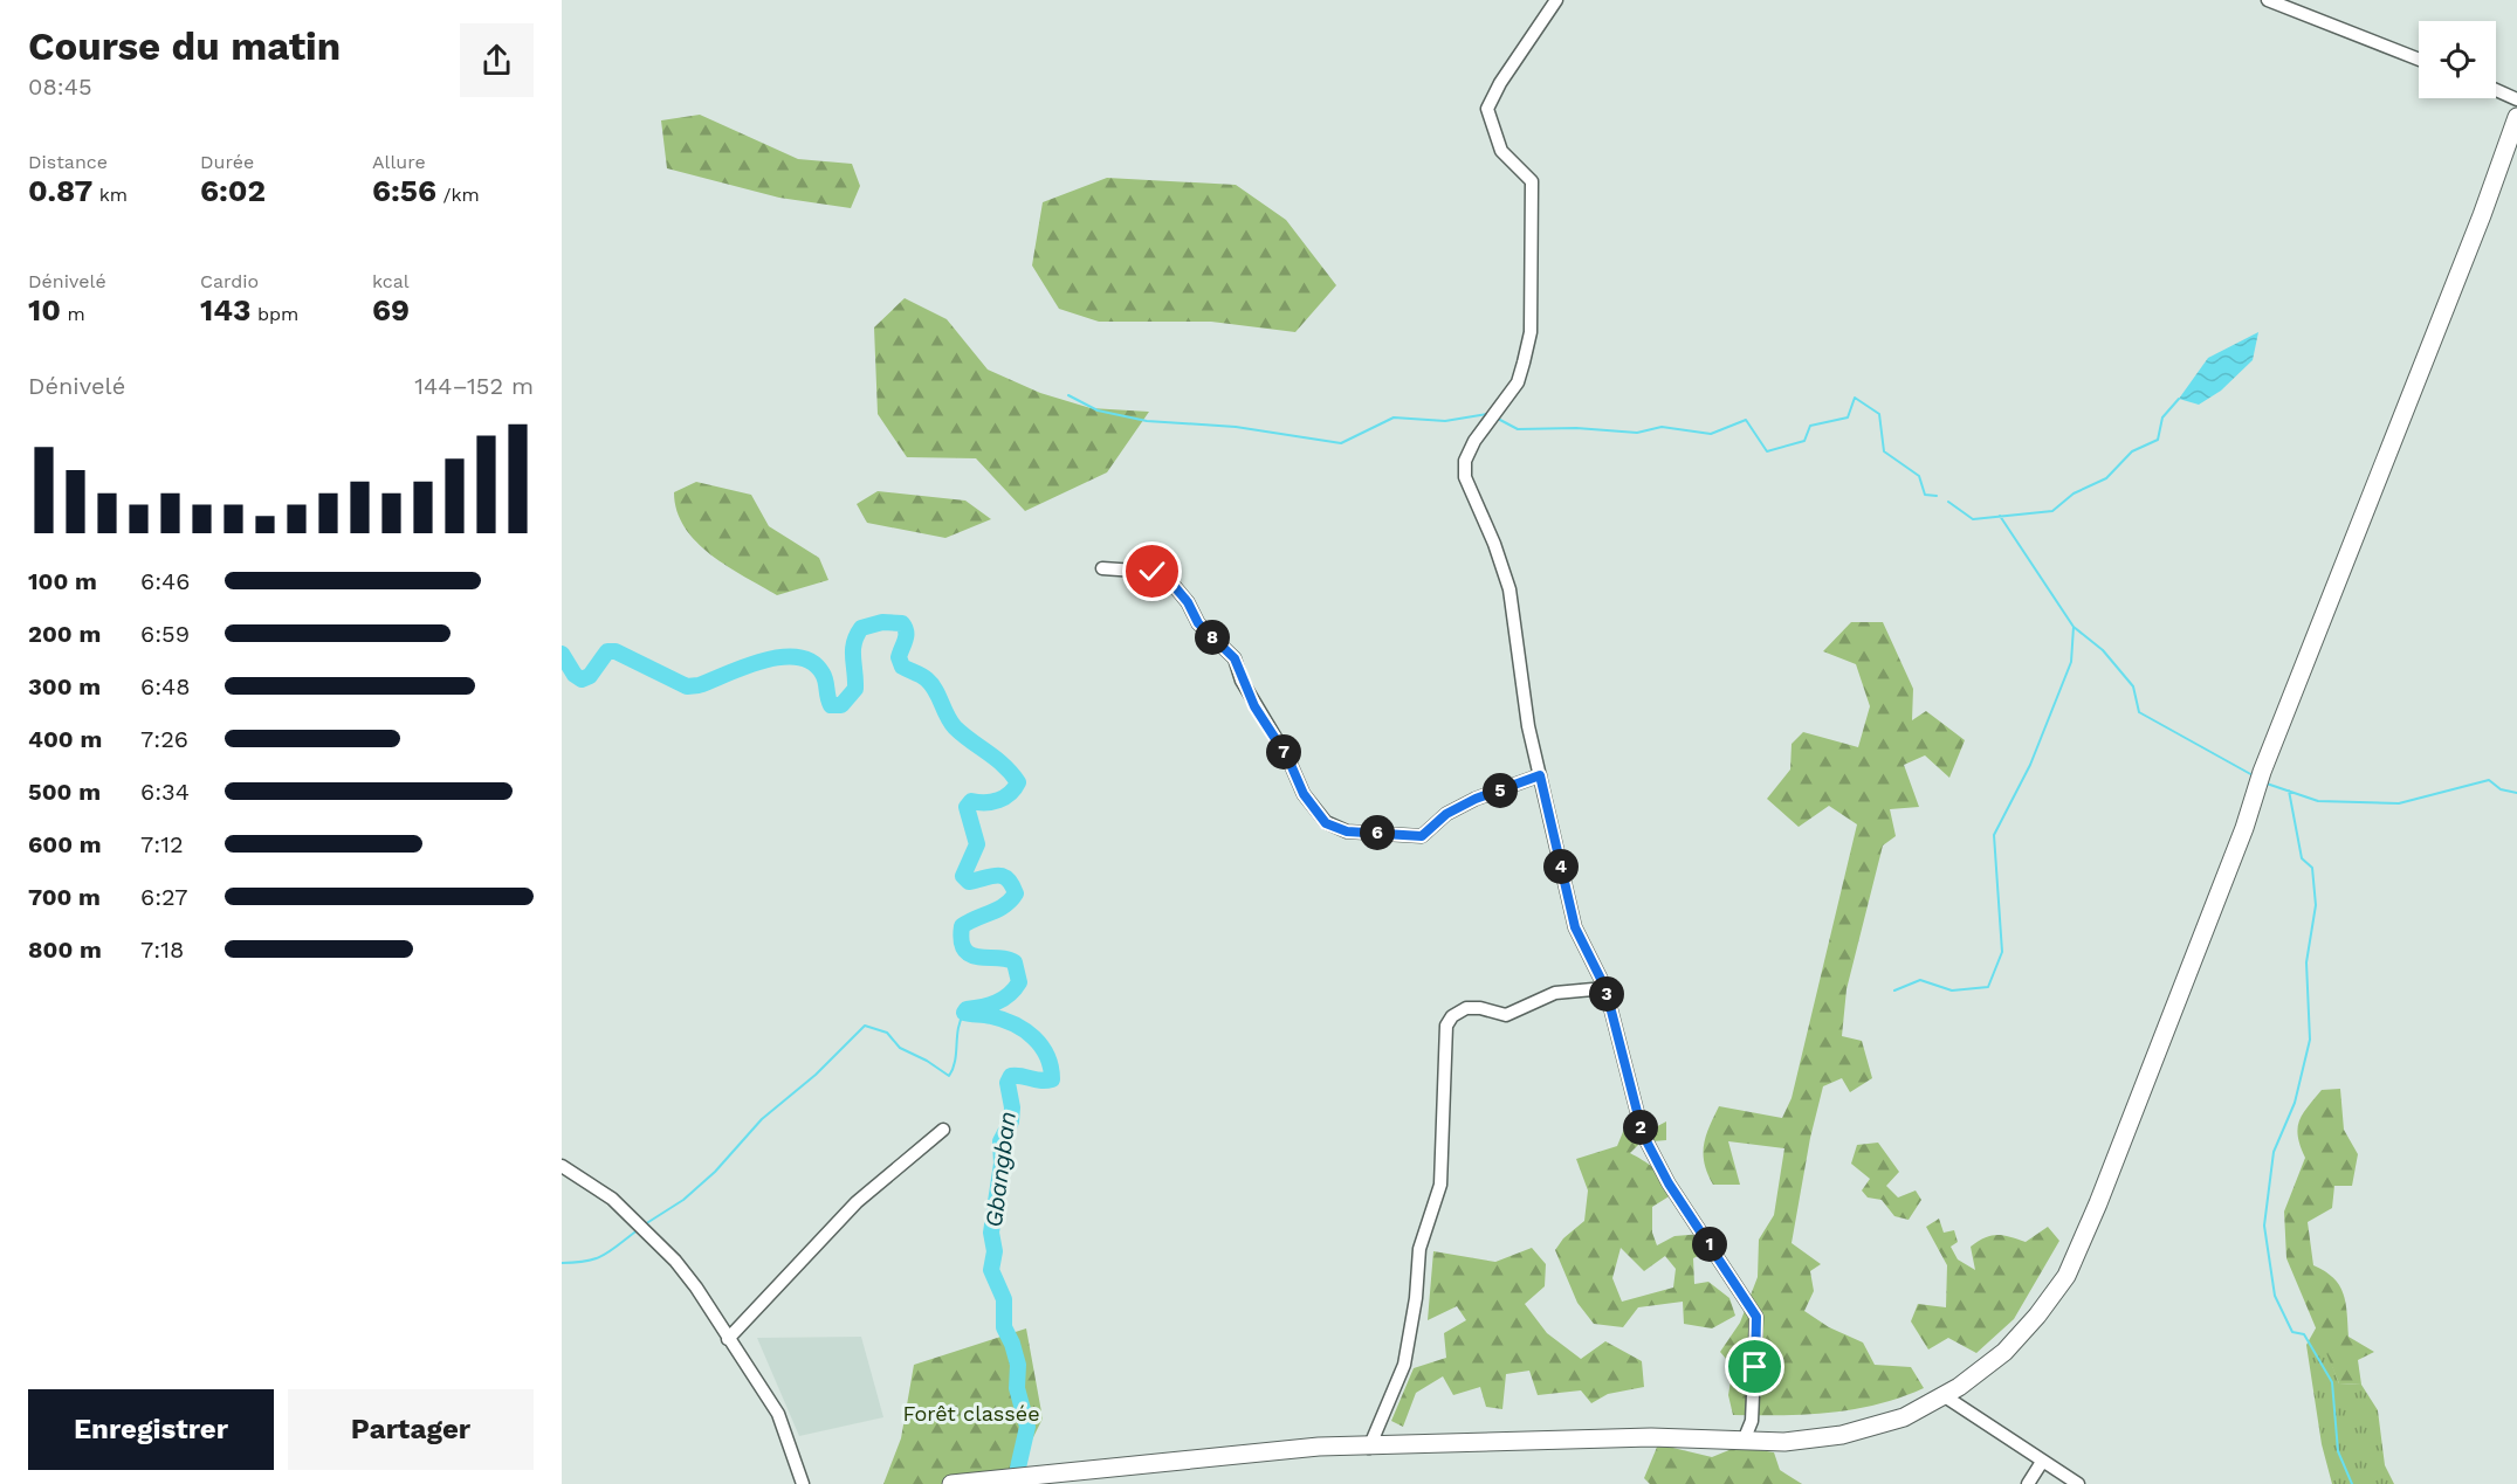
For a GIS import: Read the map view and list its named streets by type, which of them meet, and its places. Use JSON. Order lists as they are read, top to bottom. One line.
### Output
{"water":["Gbangban"],"parks":["Forêt classée"],"page":{"heading":["Course du matin","08:45"],"stats":[["Distance","0.87 km"],["Durée","6:02"],["Allure","6:56 /km"],["Dénivelé","10 m"],["Cardio","143 bpm"],["kcal","69"]],"chart":["Dénivelé","144–152 m"],"list":[{"name":"100 m","note":"6:46"},{"name":"200 m","note":"6:59"},{"name":"300 m","note":"6:48"},{"name":"400 m","note":"7:26"},{"name":"500 m","note":"6:34"},{"name":"600 m","note":"7:12"},{"name":"700 m","note":"6:27"},{"name":"800 m","note":"7:18"}],"pins":["8","7","5","6","4","3","2","1"],"buttons":["Enregistrer","Partager"]}}
